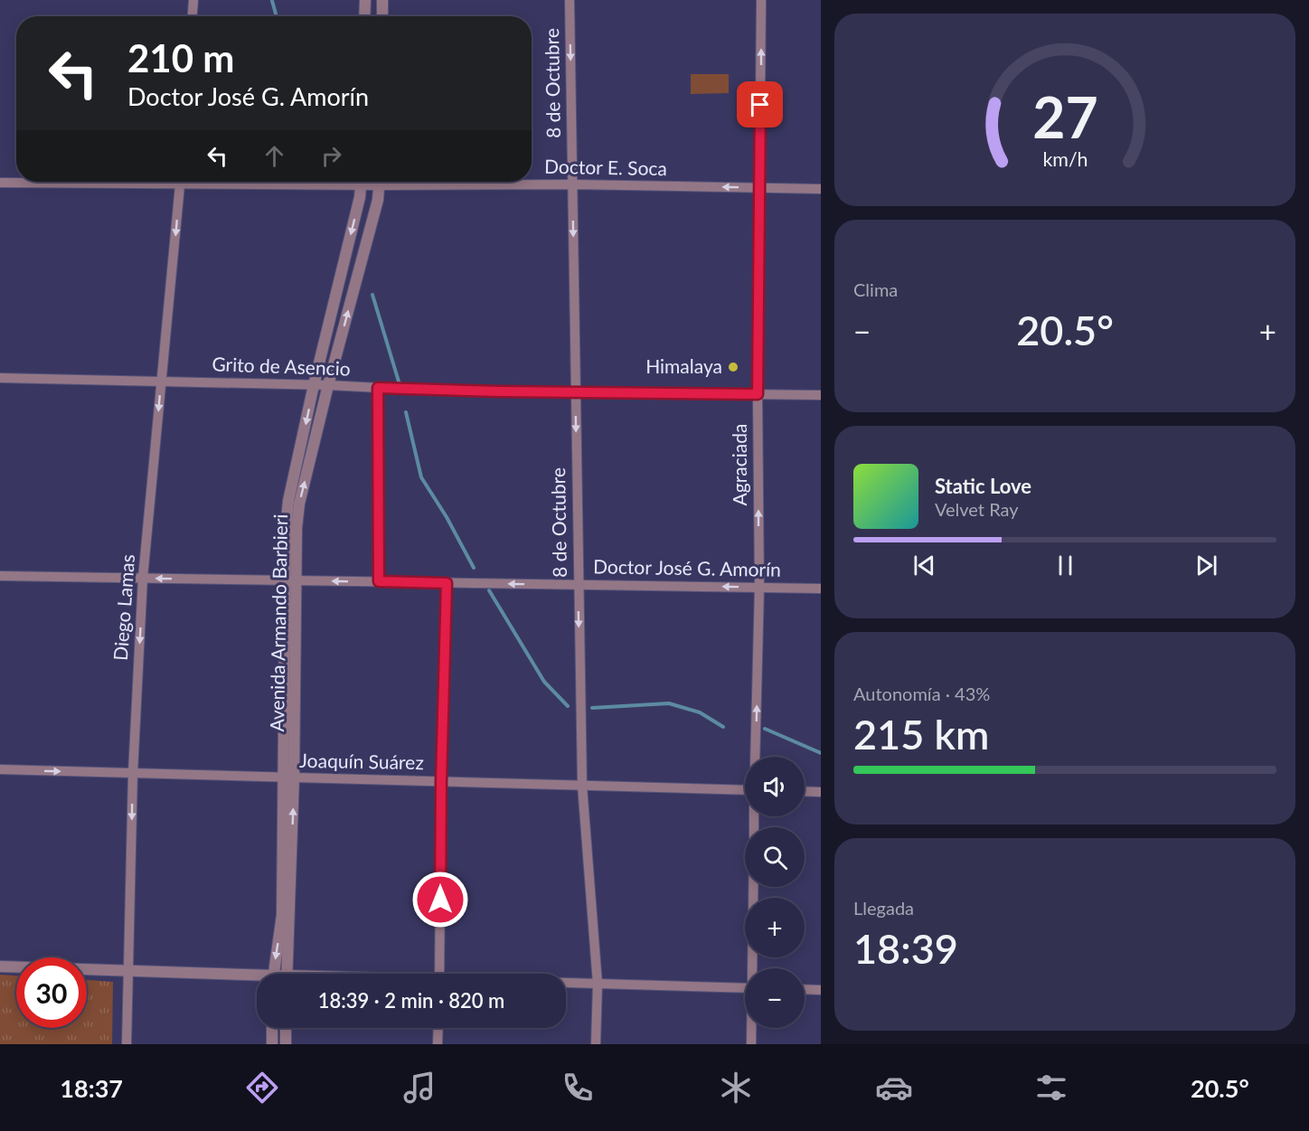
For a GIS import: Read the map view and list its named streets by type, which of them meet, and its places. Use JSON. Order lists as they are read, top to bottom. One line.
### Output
{"streets":{"street":["8 de Octubre","Doctor E. Soca","Grito de Asencio","Agraciada","Doctor José G. Amorín","Diego Lamas","Avenida Armando Barbieri","Joaquín Suárez"]},"crossings":[["8 de Octubre","Doctor E. Soca"],["8 de Octubre","Grito de Asencio"],["8 de Octubre","Doctor José G. Amorín"],["8 de Octubre","Joaquín Suárez"],["Doctor E. Soca","Agraciada"],["Grito de Asencio","Agraciada"],["Grito de Asencio","Diego Lamas"],["Grito de Asencio","Avenida Armando Barbieri"],["Agraciada","Doctor José G. Amorín"],["Doctor José G. Amorín","Diego Lamas"],["Doctor José G. Amorín","Avenida Armando Barbieri"],["Diego Lamas","Joaquín Suárez"],["Avenida Armando Barbieri","Joaquín Suárez"]],"one_way":["8 de Octubre","Doctor E. Soca","Agraciada","Doctor José G. Amorín","Diego Lamas"],"places":["Himalaya"],"page":{"turn":["210 m","Doctor José G. Amorín"],"tile":["Clima",["Autonomía · 43%","215 km"],["Llegada","18:39"]],"heat":["−","20.5°","+"],"song":["Static Love","Velvet Ray"],"map_buttons":["+","−"],"limit":"30","trip":"18:39 · 2 min · 820 m","tabs":["18:37","20.5°"],"gauge":["27","km/h"]}}
